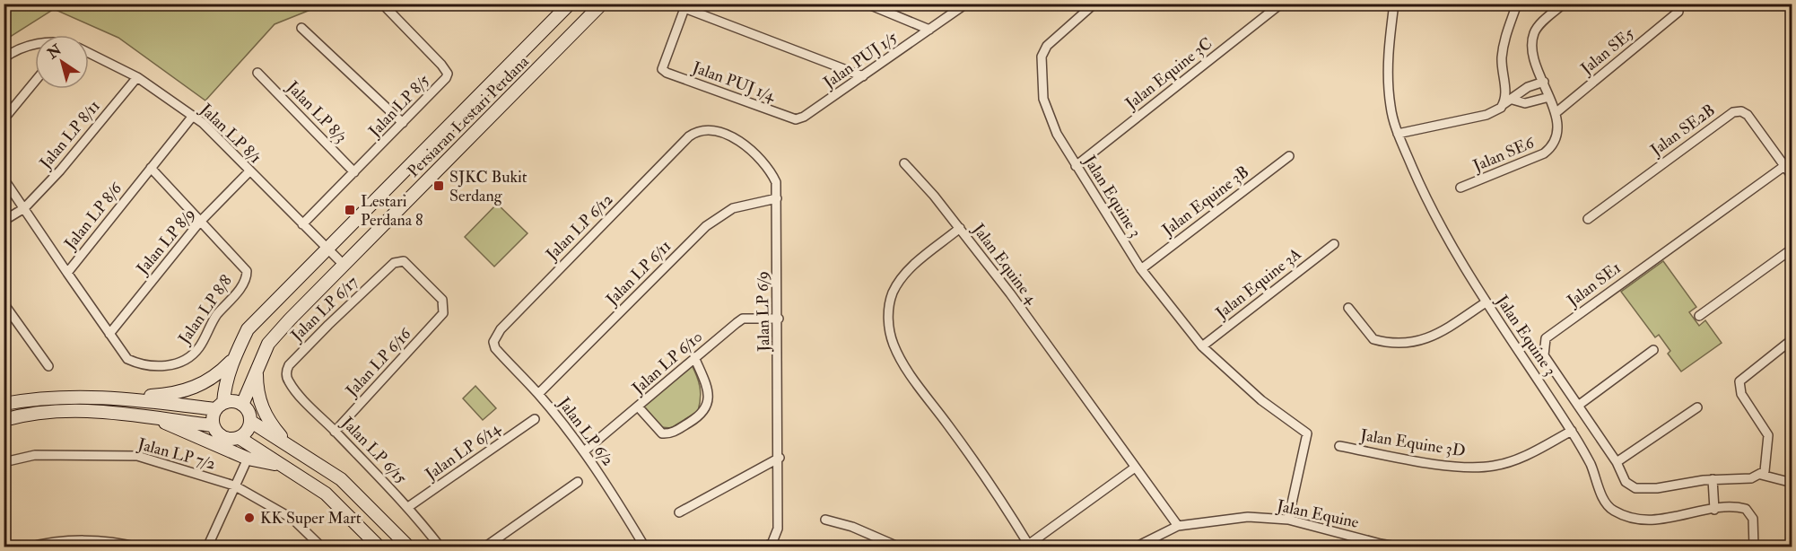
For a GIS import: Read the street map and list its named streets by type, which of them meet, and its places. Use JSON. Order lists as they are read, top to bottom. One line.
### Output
{"streets":{"main road":["Persiaran Lestari Perdana"],"street":["Jalan SE5","Jalan PUJ 1/5","Jalan Equine 3C","Jalan PUJ 1/4","Jalan LP 8/5","Jalan LP 8/3","Jalan SE2B","Jalan LP 8/1","Jalan LP 8/11","Jalan SE6","Jalan Equine 3","Jalan Equine 3B","Jalan LP 8/6","Jalan LP 6/12","Jalan LP 8/9","Jalan Equine 4","Jalan LP 6/11","Jalan Equine 3A","Jalan SE1","Jalan LP 6/17","Jalan LP 8/8","Jalan LP 6/9","Jalan LP 6/16","Jalan LP 6/10","Jalan LP 6/2","Jalan Equine 3D","Jalan LP 6/15","Jalan LP 6/14","Jalan LP 7/2","Jalan Equine"]},"crossings":[["Jalan SE5","Jalan SE6"],["Jalan PUJ 1/5","Jalan PUJ 1/4"],["Jalan Equine 3C","Jalan Equine 3"],["Jalan LP 8/5","Jalan LP 8/3"],["Jalan LP 8/5","Jalan LP 8/1"],["Persiaran Lestari Perdana","Jalan LP 8/1"],["Jalan SE2B","Jalan SE1"],["Jalan LP 8/1","Jalan LP 8/11"],["Jalan LP 8/1","Jalan LP 8/6"],["Jalan LP 8/1","Jalan LP 8/9"],["Jalan LP 8/11","Jalan LP 8/6"],["Jalan Equine 3","Jalan Equine 3B"],["Jalan Equine 3","Jalan Equine 3A"],["Jalan Equine 3","Jalan Equine 3D"],["Jalan Equine 3","Jalan Equine"],["Jalan LP 6/12","Jalan LP 6/9"],["Jalan LP 6/12","Jalan LP 6/2"],["Jalan LP 8/9","Jalan LP 8/8"],["Jalan Equine 4","Jalan Equine"],["Jalan LP 6/11","Jalan LP 6/9"],["Jalan LP 6/11","Jalan LP 6/2"],["Jalan LP 6/17","Jalan LP 6/16"],["Jalan LP 6/17","Jalan LP 6/15"],["Jalan LP 6/9","Jalan LP 6/10"],["Jalan LP 6/16","Jalan LP 6/15"],["Jalan LP 6/10","Jalan LP 6/2"],["Jalan LP 6/15","Jalan LP 6/14"]],"places":{"transit":["SJKC Bukit Serdang","Lestari Perdana 8"],"other":["KK Super Mart"]},"north":"top left"}
